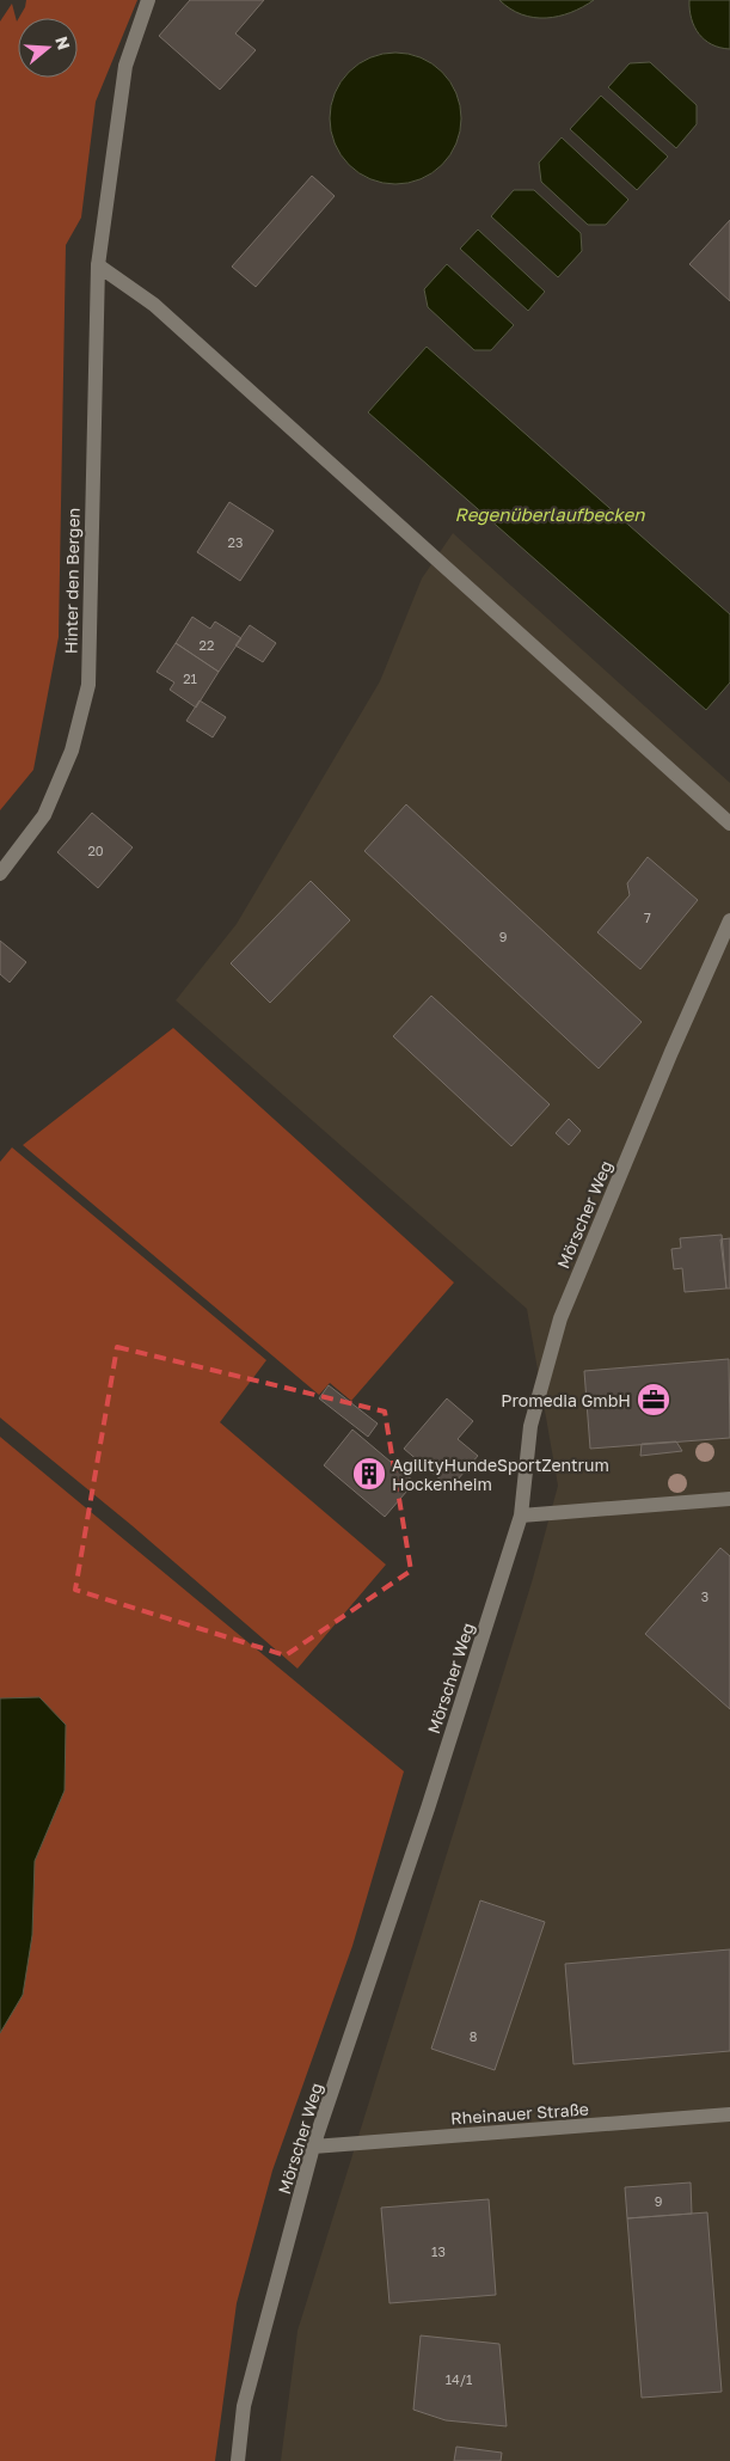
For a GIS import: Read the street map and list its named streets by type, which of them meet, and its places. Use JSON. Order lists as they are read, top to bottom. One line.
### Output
{"streets":{"street":["Hinter den Bergen","Mörscher Weg","Rheinauer Straße"]},"crossings":[["Mörscher Weg","Rheinauer Straße"]],"water":["Regenüberlaufbecken"],"places":{"office":["Promedia GmbH"],"building":["AgilityHundeSportZentrum Hockenheim"]},"house_numbers":["23","22","21","20","7","9","3","8","9","13","14/1"],"north":"right"}
